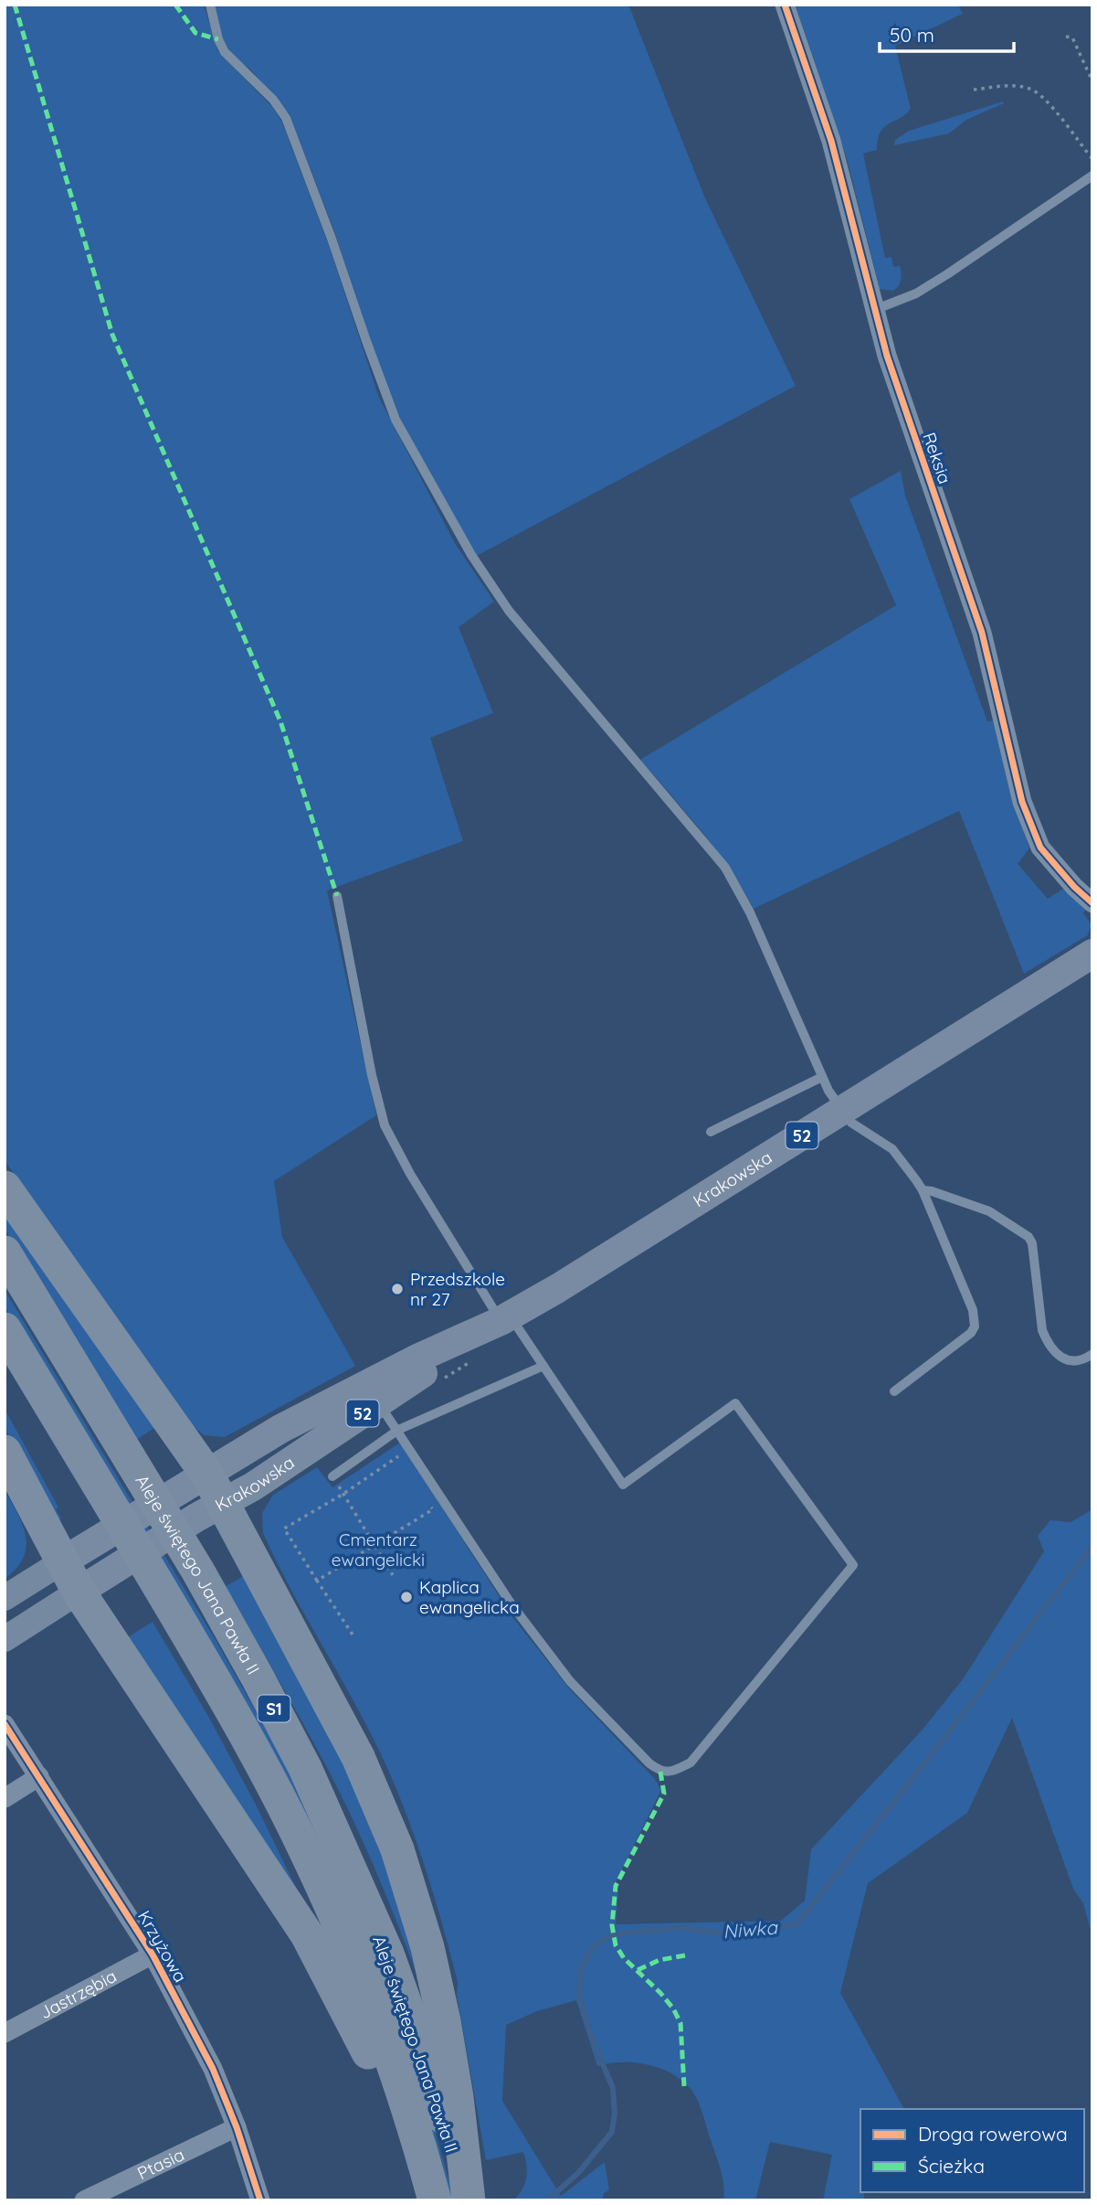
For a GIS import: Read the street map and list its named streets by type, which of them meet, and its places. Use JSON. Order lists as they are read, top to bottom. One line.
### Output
{"streets":{"highway":["Aleje świętego Jana Pawła II","S1"],"main road":["52","Krakowska"],"street":["Reksia","Krzyżowa","Jastrzębia","Ptasia"]},"crossings":[["Krzyżowa","Jastrzębia"],["Krzyżowa","Ptasia"]],"water":["Niwka"],"parks":["Cmentarz ewangelicki"],"places":["Przedszkole nr 27","Kaplica ewangelicka"],"legend":["Droga rowerowa","Ścieżka"],"scale_bar":"50 m"}
